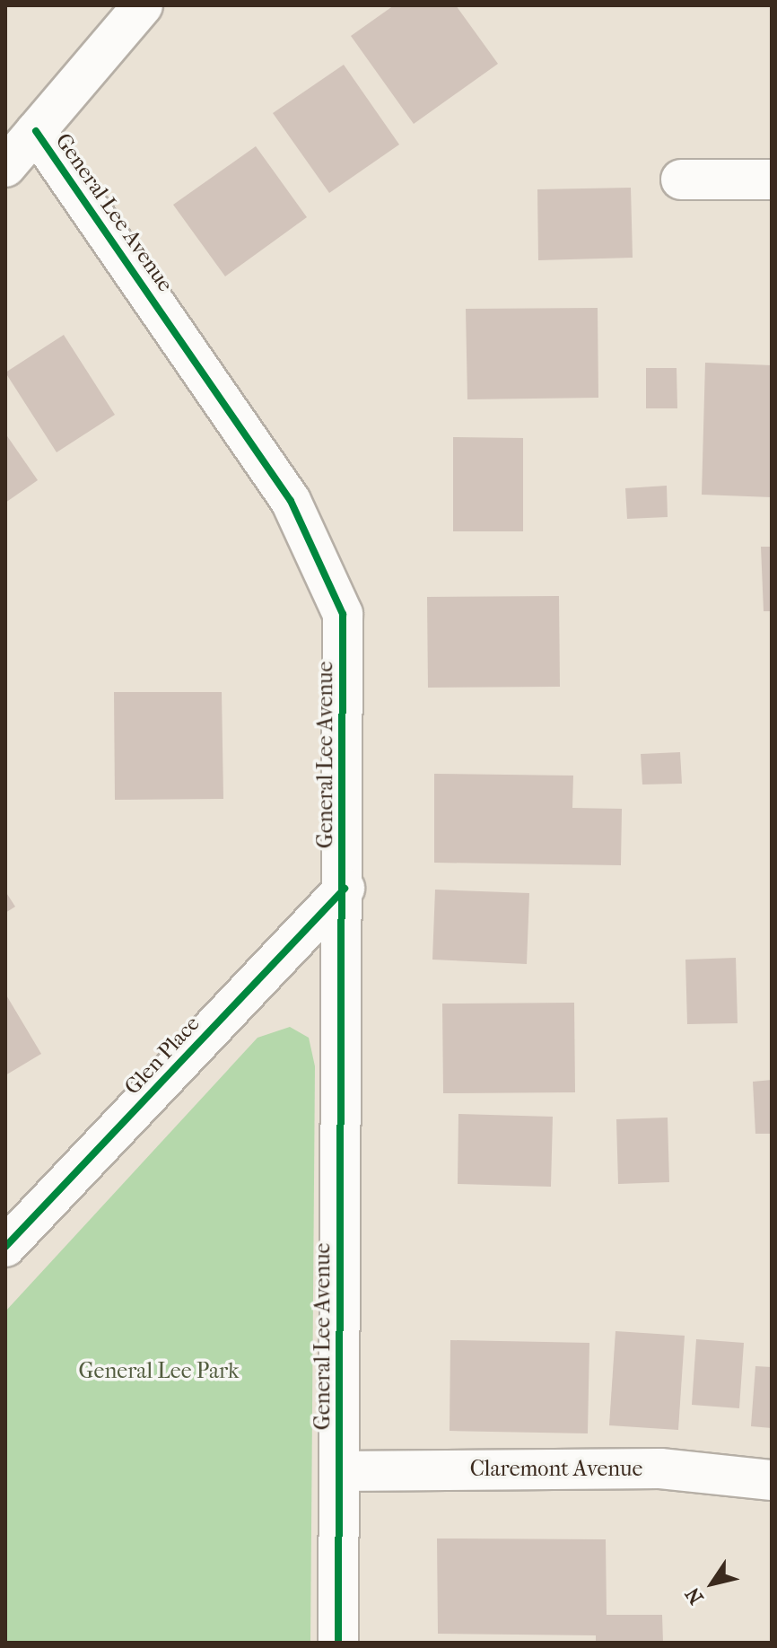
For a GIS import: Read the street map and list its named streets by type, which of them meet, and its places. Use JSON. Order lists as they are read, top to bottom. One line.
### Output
{"streets":{"street":["General Lee Avenue","Glen Place","Claremont Avenue"]},"crossings":[["General Lee Avenue","Glen Place"],["General Lee Avenue","Claremont Avenue"]],"parks":["General Lee Park"],"north":"bottom left"}
